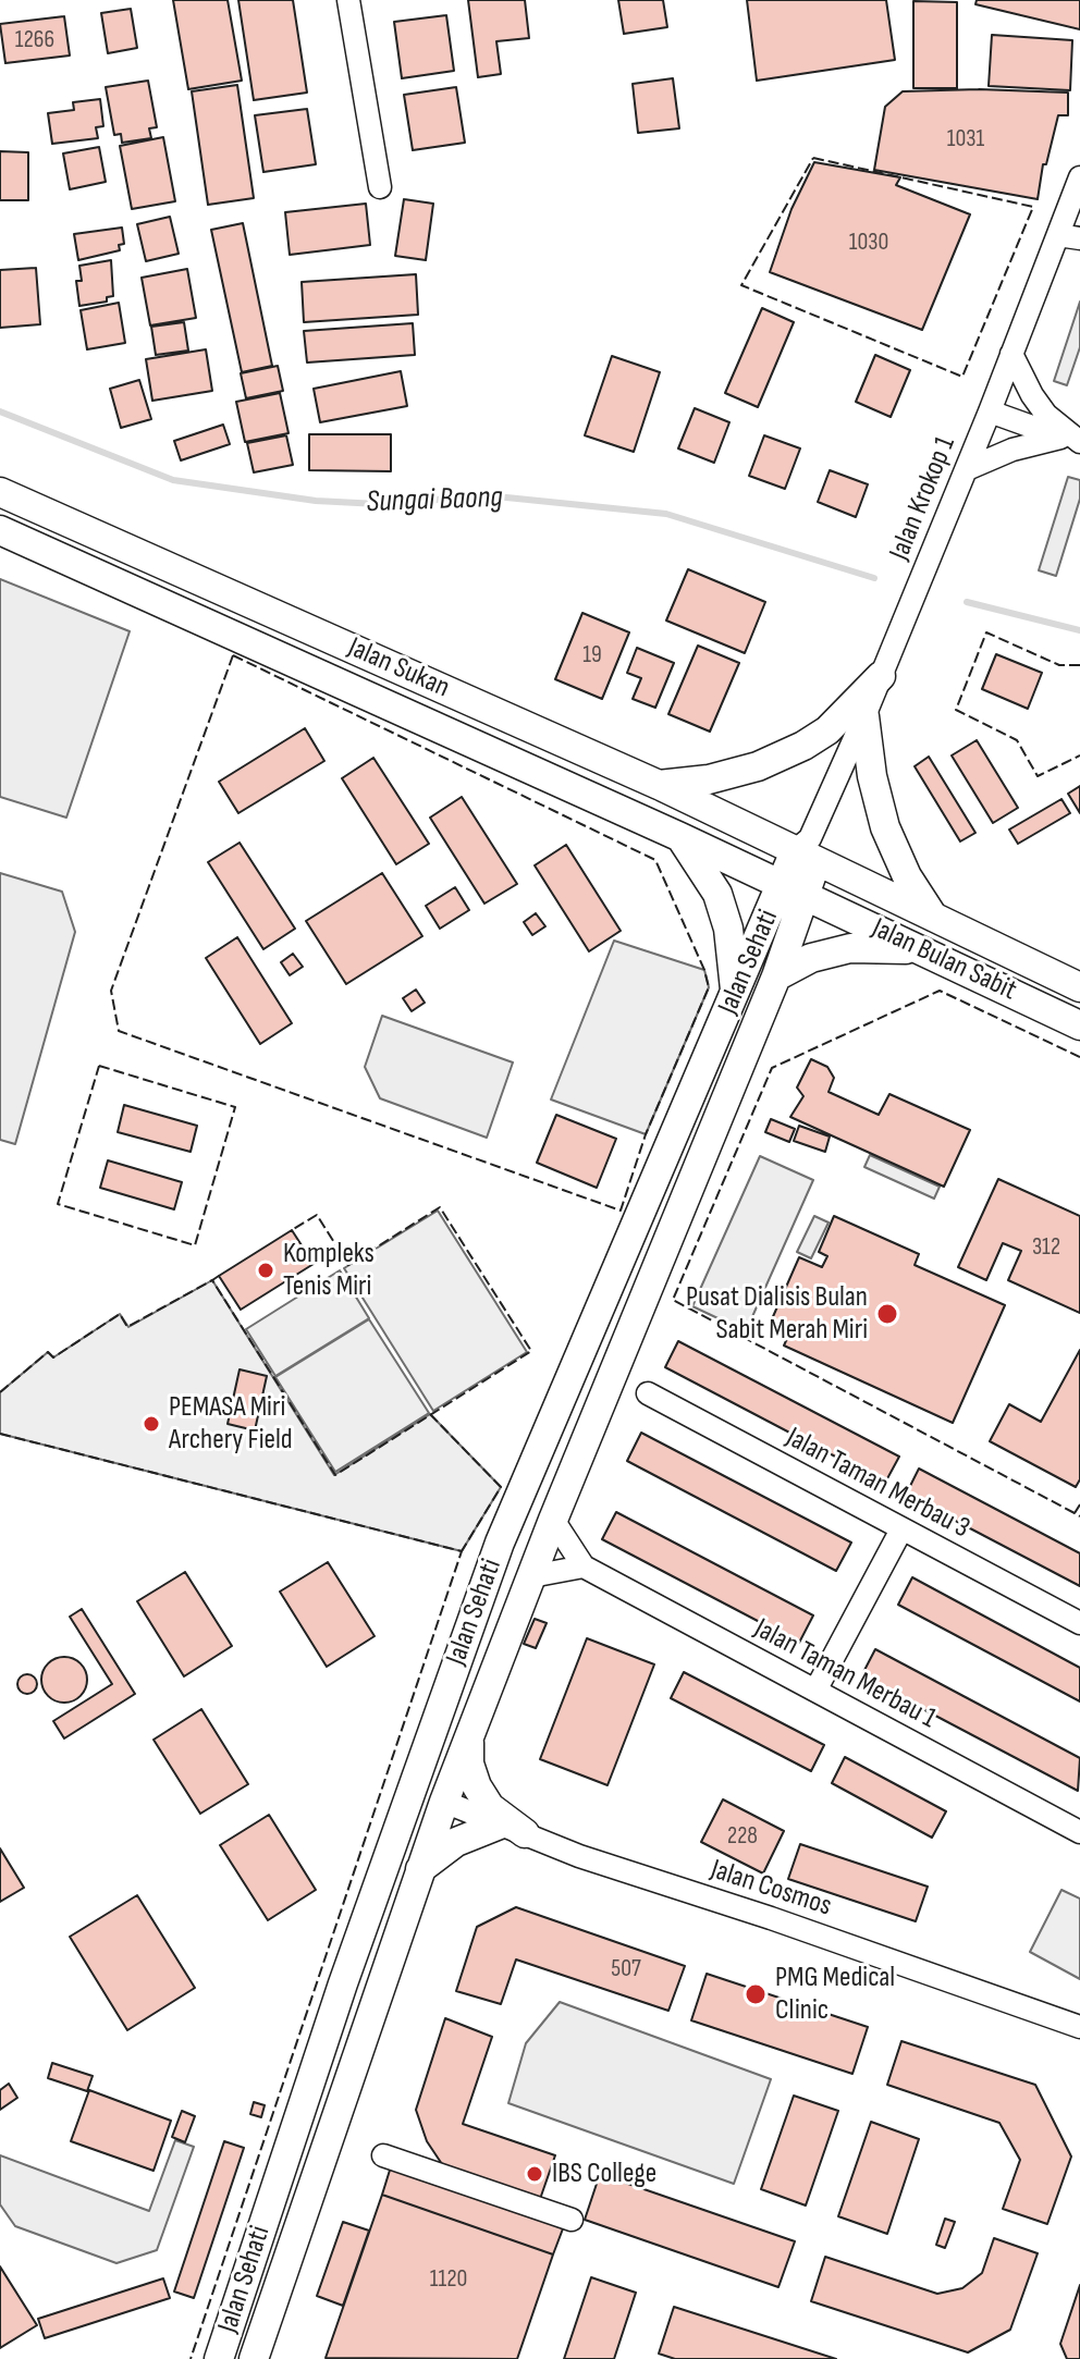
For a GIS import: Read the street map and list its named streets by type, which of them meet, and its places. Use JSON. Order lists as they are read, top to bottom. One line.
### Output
{"streets":{"main road":["Jalan Sukan","Jalan Bulan Sabit","Jalan Sehati"],"street":["Jalan Krokop 1","Jalan Taman Merbau 3","Jalan Taman Merbau 1","Jalan Cosmos"]},"crossings":[["Jalan Krokop 1","Jalan Sukan"],["Jalan Krokop 1","Jalan Bulan Sabit"],["Jalan Sukan","Jalan Bulan Sabit"],["Jalan Sukan","Jalan Sehati"],["Jalan Bulan Sabit","Jalan Sehati"],["Jalan Sehati","Jalan Cosmos"]],"water":["Sungai Baong"],"places":["Kompleks Tenis Miri","Pusat Dialisis Bulan Sabit Merah Miri","PEMASA Miri Archery Field","PMG Medical Clinic","IBS College"],"house_numbers":["1266","1031","1030","19","312","228","507","1120"]}
